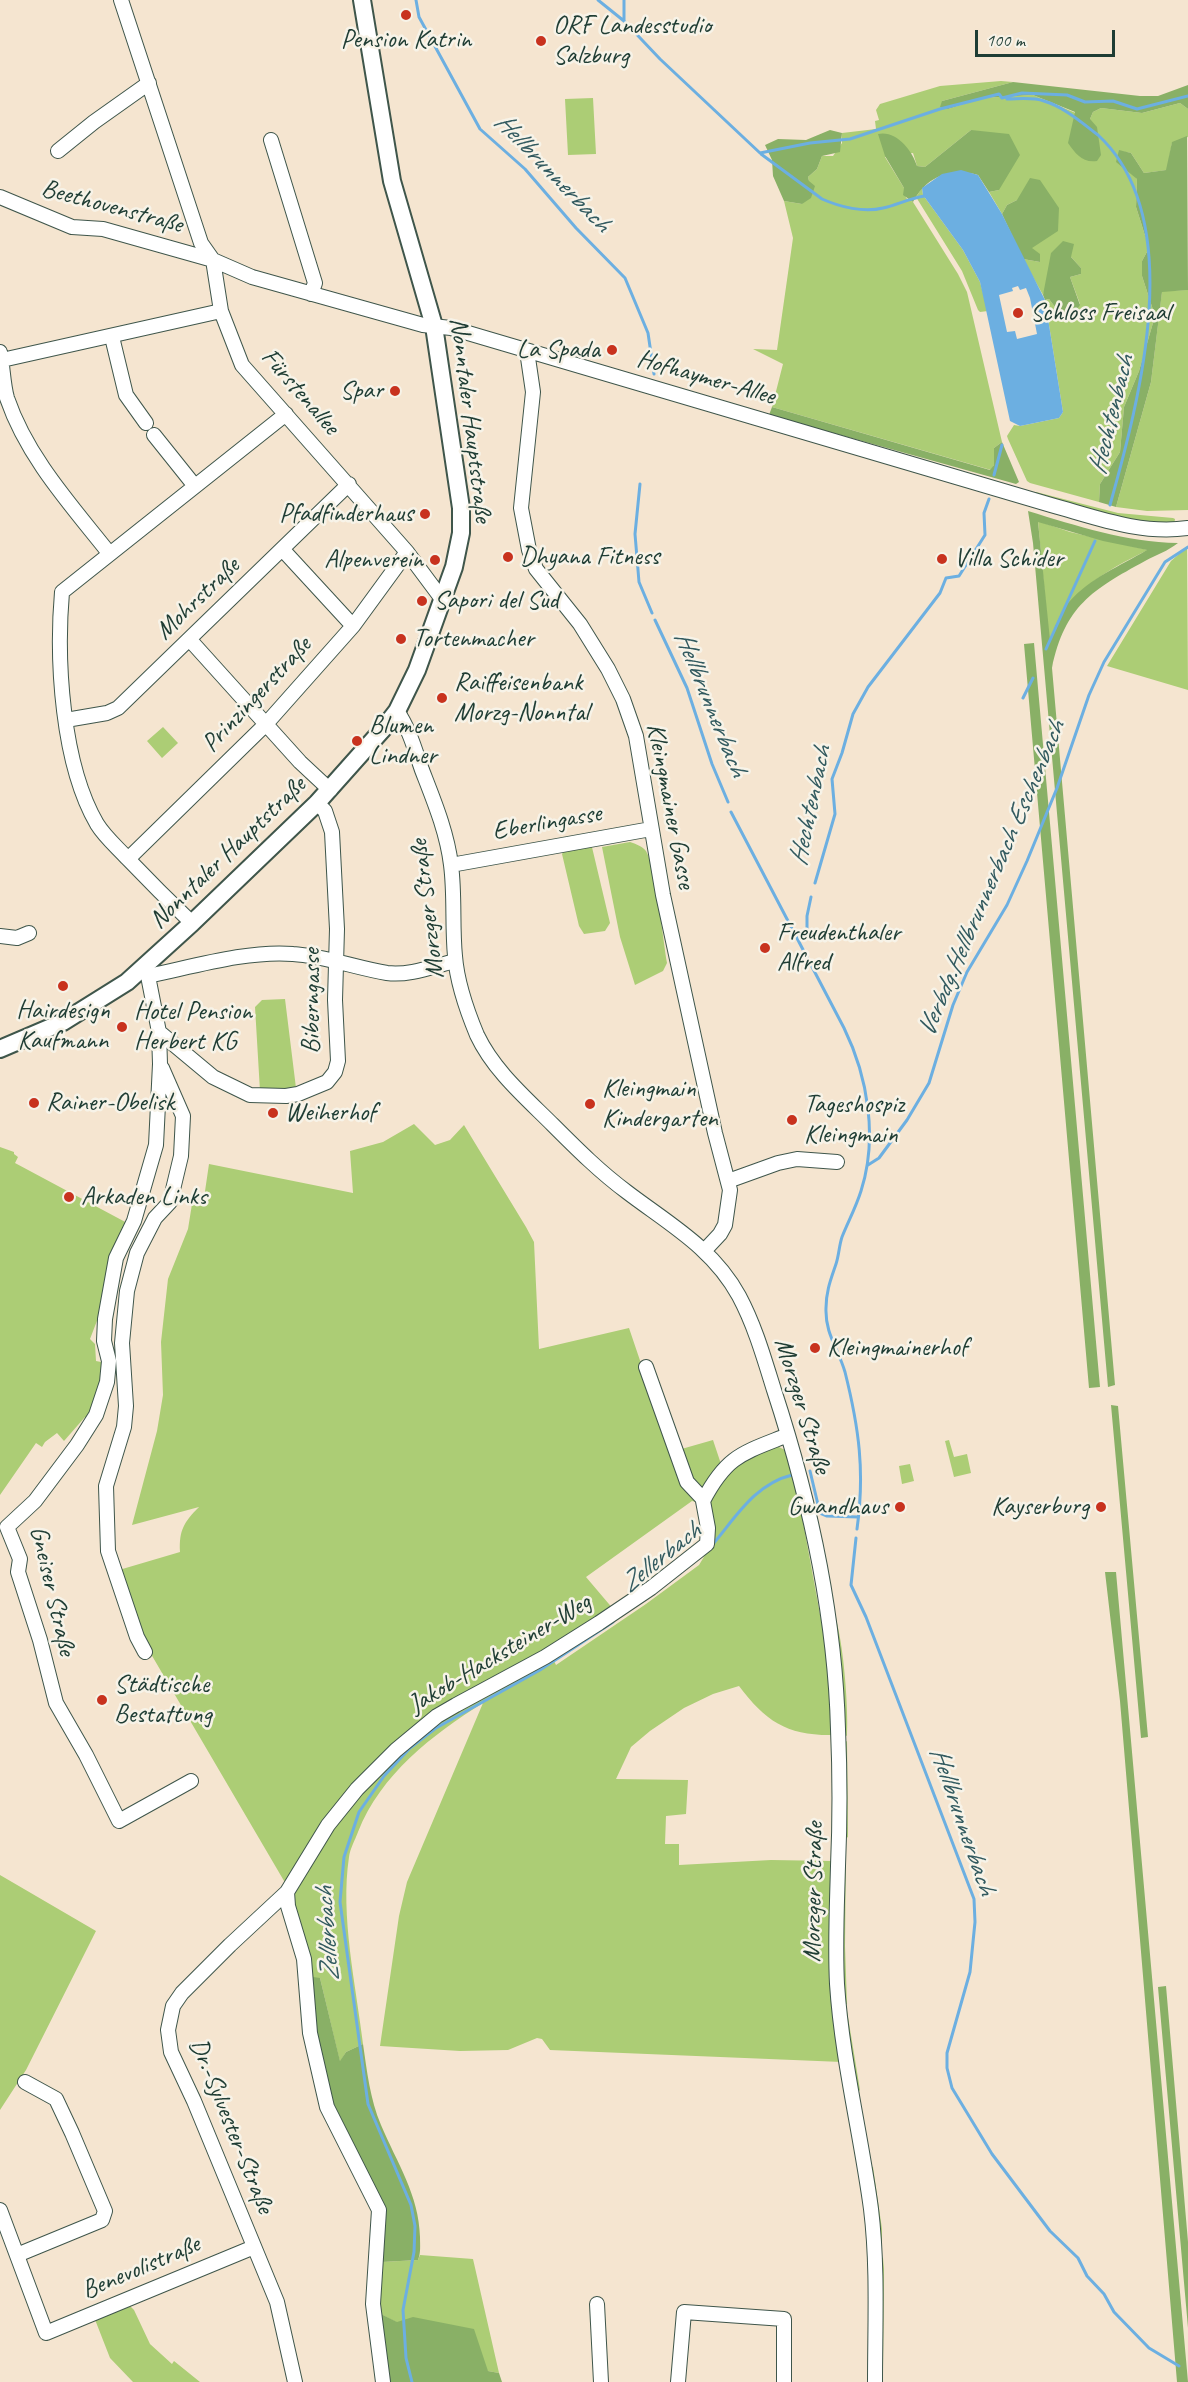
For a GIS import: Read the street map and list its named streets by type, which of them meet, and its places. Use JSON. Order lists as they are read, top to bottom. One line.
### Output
{"streets":{"main road":["Nonntaler Hauptstraße"],"street":["Beethovenstraße","Hofhaymer-Allee","Fürstenallee","Mohrstraße","Prinzingerstraße","Kleingmainer Gasse","Eberlingasse","Morzger Straße","Biberngasse","Gneiser Straße","Jakob-Hacksteiner-Weg","Dr.-Sylvester-Straße","Benevolistraße"]},"crossings":[["Beethovenstraße","Hofhaymer-Allee"],["Beethovenstraße","Fürstenallee"],["Hofhaymer-Allee","Fürstenallee"],["Hofhaymer-Allee","Nonntaler Hauptstraße"],["Hofhaymer-Allee","Kleingmainer Gasse"],["Fürstenallee","Nonntaler Hauptstraße"],["Fürstenallee","Mohrstraße"],["Fürstenallee","Prinzingerstraße"],["Nonntaler Hauptstraße","Morzger Straße"],["Nonntaler Hauptstraße","Biberngasse"],["Nonntaler Hauptstraße","Gneiser Straße"],["Kleingmainer Gasse","Eberlingasse"],["Kleingmainer Gasse","Morzger Straße"],["Eberlingasse","Morzger Straße"],["Biberngasse","Gneiser Straße"],["Jakob-Hacksteiner-Weg","Dr.-Sylvester-Straße"],["Dr.-Sylvester-Straße","Benevolistraße"]],"water":["Hellbrunnerbach","Hechtenbach","Verbdg.Hellbrunnerbach Eschenbach","Zellerbach"],"places":["Pension Katrin","ORF Landesstudio Salzburg","Schloss Freisaal","La Spada","Spar","Pfadfinderhaus","Dhyana Fitness","Villa Schider","Alpenverein","Sapori del Sud","Tortenmacher","Raiffeisenbank Morzg-Nonntal","Blumen Lindner","Freudenthaler Alfred","Hairdesign Kaufmann","Hotel Pension Herbert KG","Rainer-Obelisk","Kleingmain Kindergarten","Weiherhof","Tageshospiz Kleingmain","Arkaden Links","Kleingmainerhof","Gwandhaus","Kayserburg","Städtische Bestattung"],"scale_bar":"100 m"}
